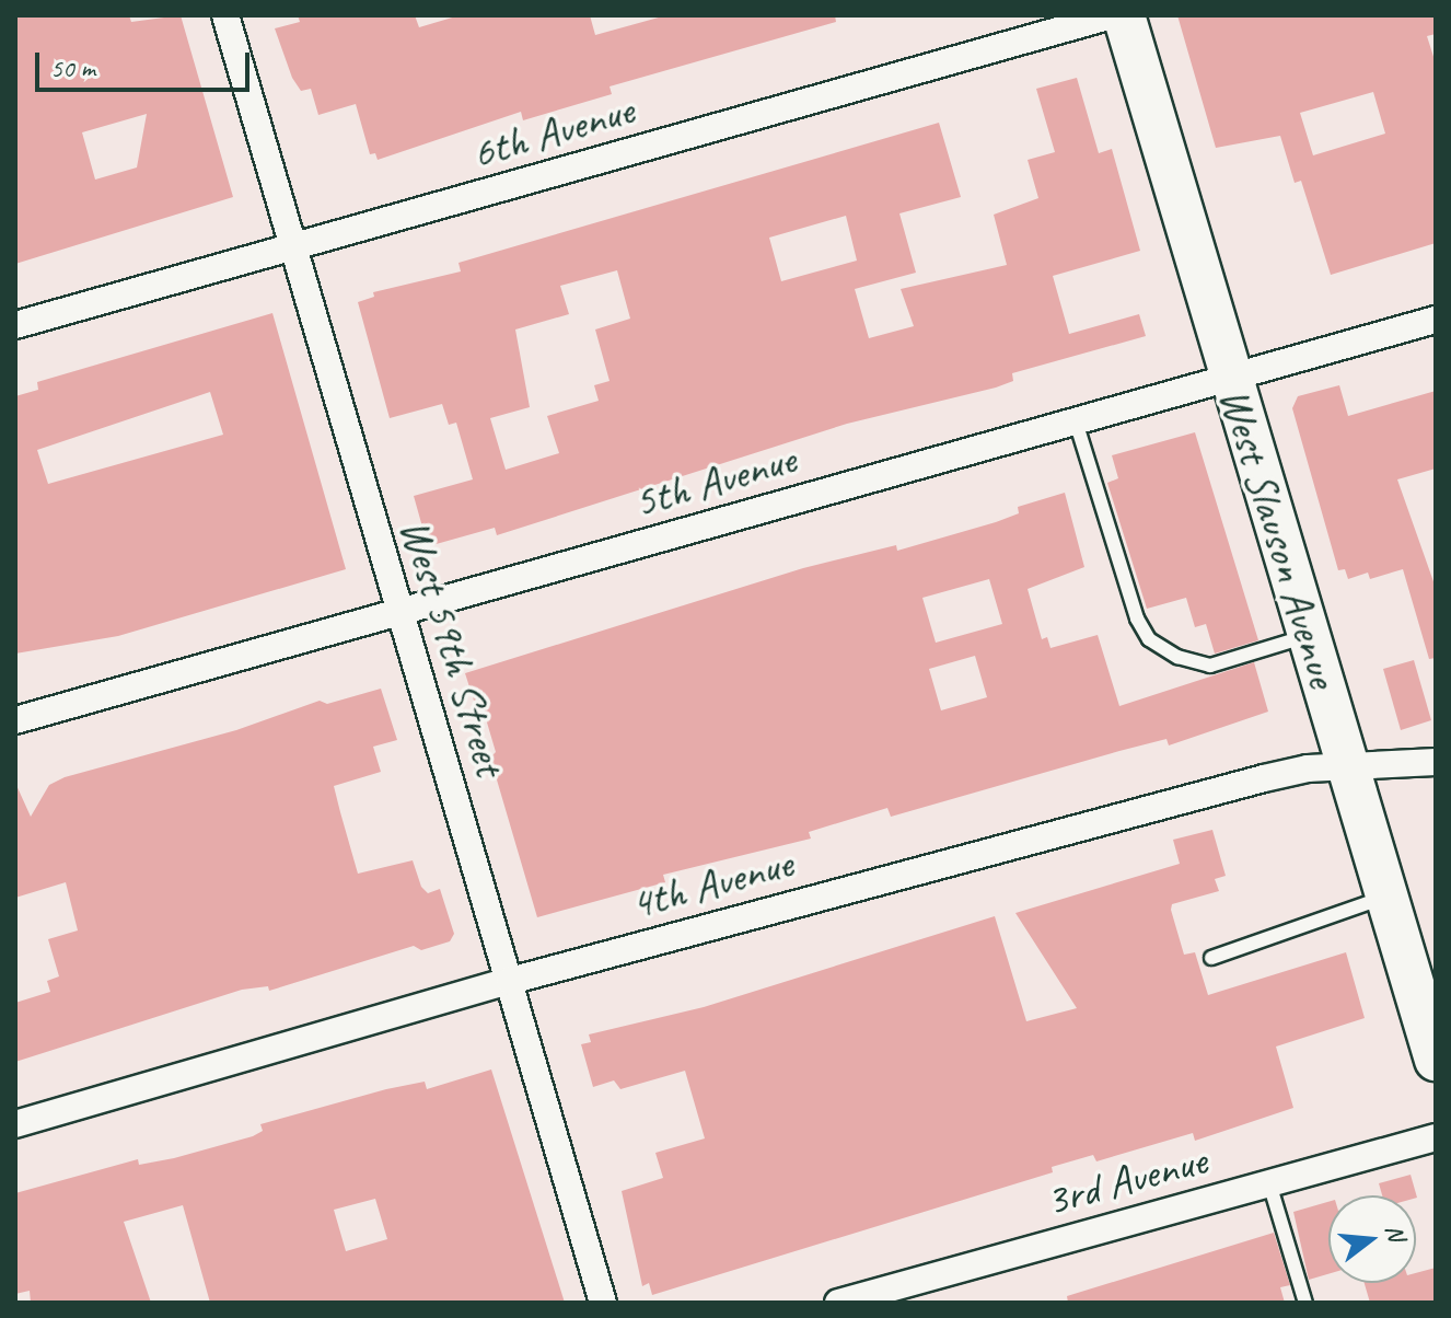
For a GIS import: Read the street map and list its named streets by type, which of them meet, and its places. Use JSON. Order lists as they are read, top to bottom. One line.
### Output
{"streets":{"main road":["West Slauson Avenue"],"street":["6th Avenue","5th Avenue","West 59th Street","4th Avenue","3rd Avenue"]},"crossings":[["6th Avenue","West 59th Street"],["5th Avenue","West Slauson Avenue"],["5th Avenue","West 59th Street"],["West Slauson Avenue","4th Avenue"],["West 59th Street","4th Avenue"]],"scale_bar":"50 m","north":"right"}
